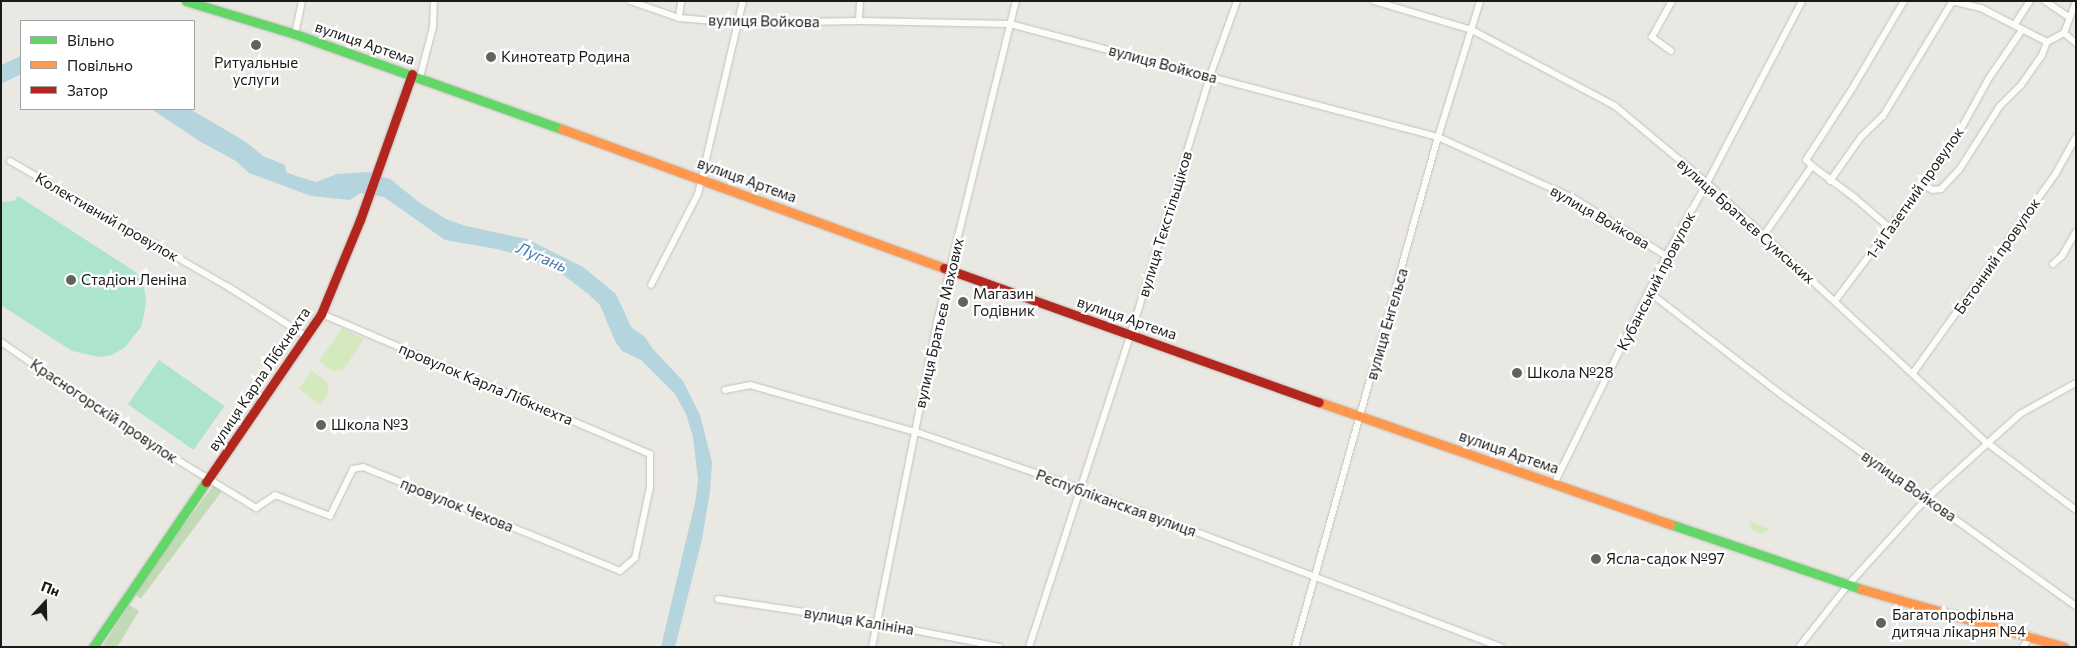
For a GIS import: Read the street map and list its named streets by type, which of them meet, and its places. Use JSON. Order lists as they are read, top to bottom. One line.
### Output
{"streets":{"street":["вулиця Войкова","вулиця Артема","1-й Газетний провулок","Колективний провулок","вулиця Братьєв Сумських","вулиця Тєкстільщіков","Бетонний провулок","Кубанський провулок","вулиця Братьєв Махових","вулиця Енгельса","вулиця Карла Лібкнехта","провулок Карла Лібкнехта","Красногорскій провулок","Рєспубліканская вулиця","провулок Чехова","вулиця Калініна"]},"crossings":[["вулиця Войкова","вулиця Тєкстільщіков"],["вулиця Войкова","Кубанський провулок"],["вулиця Войкова","вулиця Братьєв Махових"],["вулиця Войкова","вулиця Енгельса"],["вулиця Артема","вулиця Тєкстільщіков"],["вулиця Артема","Кубанський провулок"],["вулиця Артема","вулиця Братьєв Махових"],["вулиця Артема","вулиця Енгельса"],["вулиця Артема","вулиця Карла Лібкнехта"],["1-й Газетний провулок","вулиця Братьєв Сумських"],["Колективний провулок","вулиця Карла Лібкнехта"],["вулиця Братьєв Сумських","Бетонний провулок"],["вулиця Братьєв Сумських","Кубанський провулок"],["вулиця Братьєв Сумських","вулиця Енгельса"],["вулиця Тєкстільщіков","Рєспубліканская вулиця"],["вулиця Братьєв Махових","Рєспубліканская вулиця"],["вулиця Братьєв Махових","вулиця Калініна"],["вулиця Енгельса","Рєспубліканская вулиця"],["вулиця Карла Лібкнехта","провулок Карла Лібкнехта"],["вулиця Карла Лібкнехта","Красногорскій провулок"],["вулиця Карла Лібкнехта","провулок Чехова"],["провулок Карла Лібкнехта","провулок Чехова"],["Красногорскій провулок","провулок Чехова"]],"water":["Лугань"],"places":["Ритуальные услуги","Кинотеатр Родина","Стадіон Леніна","Магазин Годівник","Школа №28","Школа №3","Ясла-садок №97","Багатопрофільна дитяча лікарня №4"],"legend":["Вільно","Повільно","Затор"],"north":"top"}
